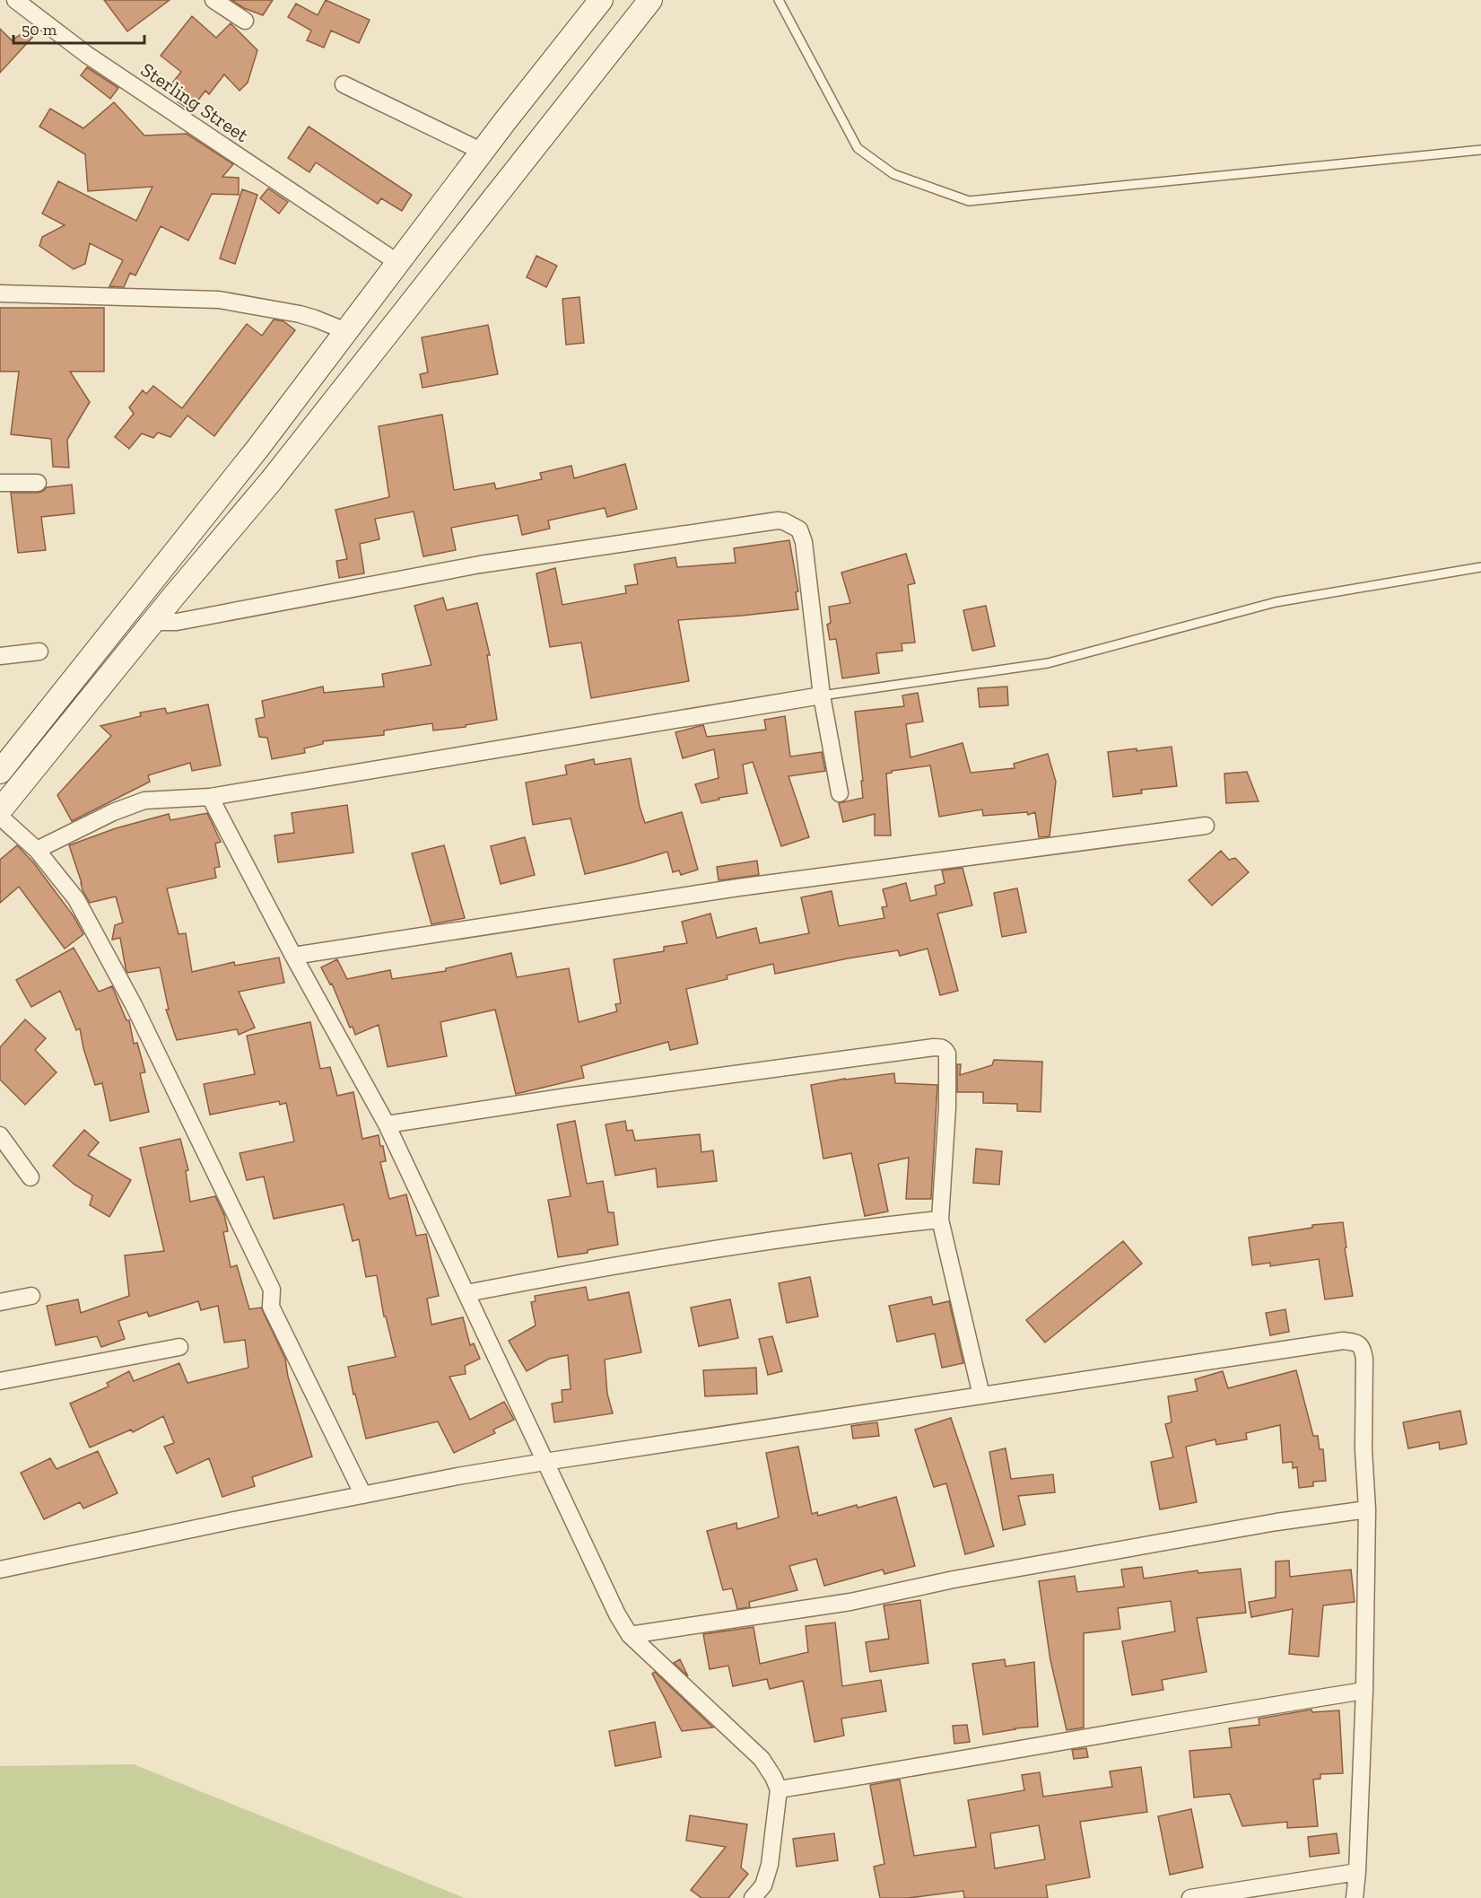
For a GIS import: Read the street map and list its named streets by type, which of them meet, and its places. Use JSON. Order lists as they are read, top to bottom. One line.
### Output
{"streets":{"street":["Sterling Street"]},"scale_bar":"50 m"}
